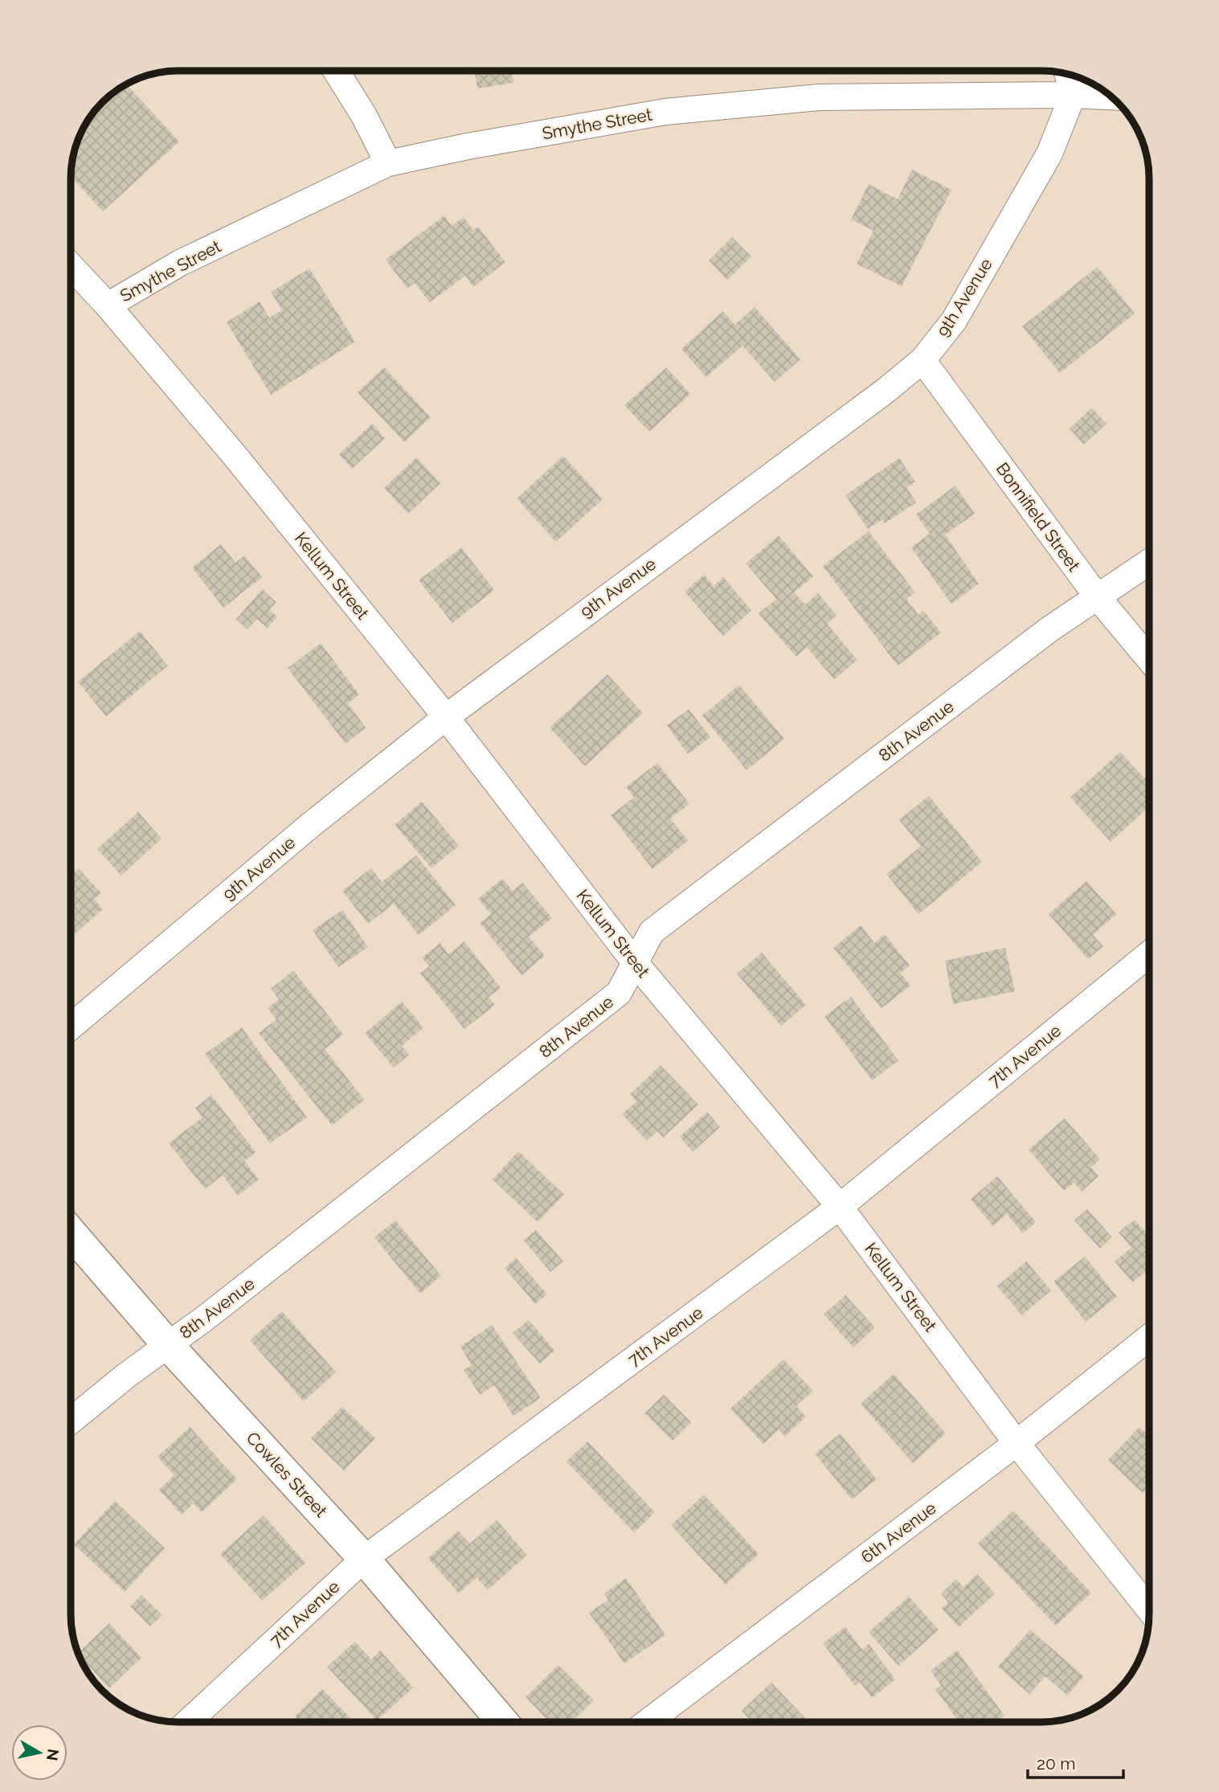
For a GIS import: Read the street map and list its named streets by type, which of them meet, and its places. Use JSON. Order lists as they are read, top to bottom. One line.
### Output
{"streets":{"main road":["Cowles Street"],"street":["Smythe Street","9th Avenue","Bonnifield Street","Kellum Street","8th Avenue","7th Avenue","6th Avenue"]},"crossings":[["Smythe Street","9th Avenue"],["Smythe Street","Kellum Street"],["9th Avenue","Bonnifield Street"],["9th Avenue","Kellum Street"],["Bonnifield Street","8th Avenue"],["Kellum Street","8th Avenue"],["Kellum Street","7th Avenue"],["Kellum Street","6th Avenue"],["8th Avenue","Cowles Street"],["7th Avenue","Cowles Street"]],"scale_bar":"20 m","north":"right"}
